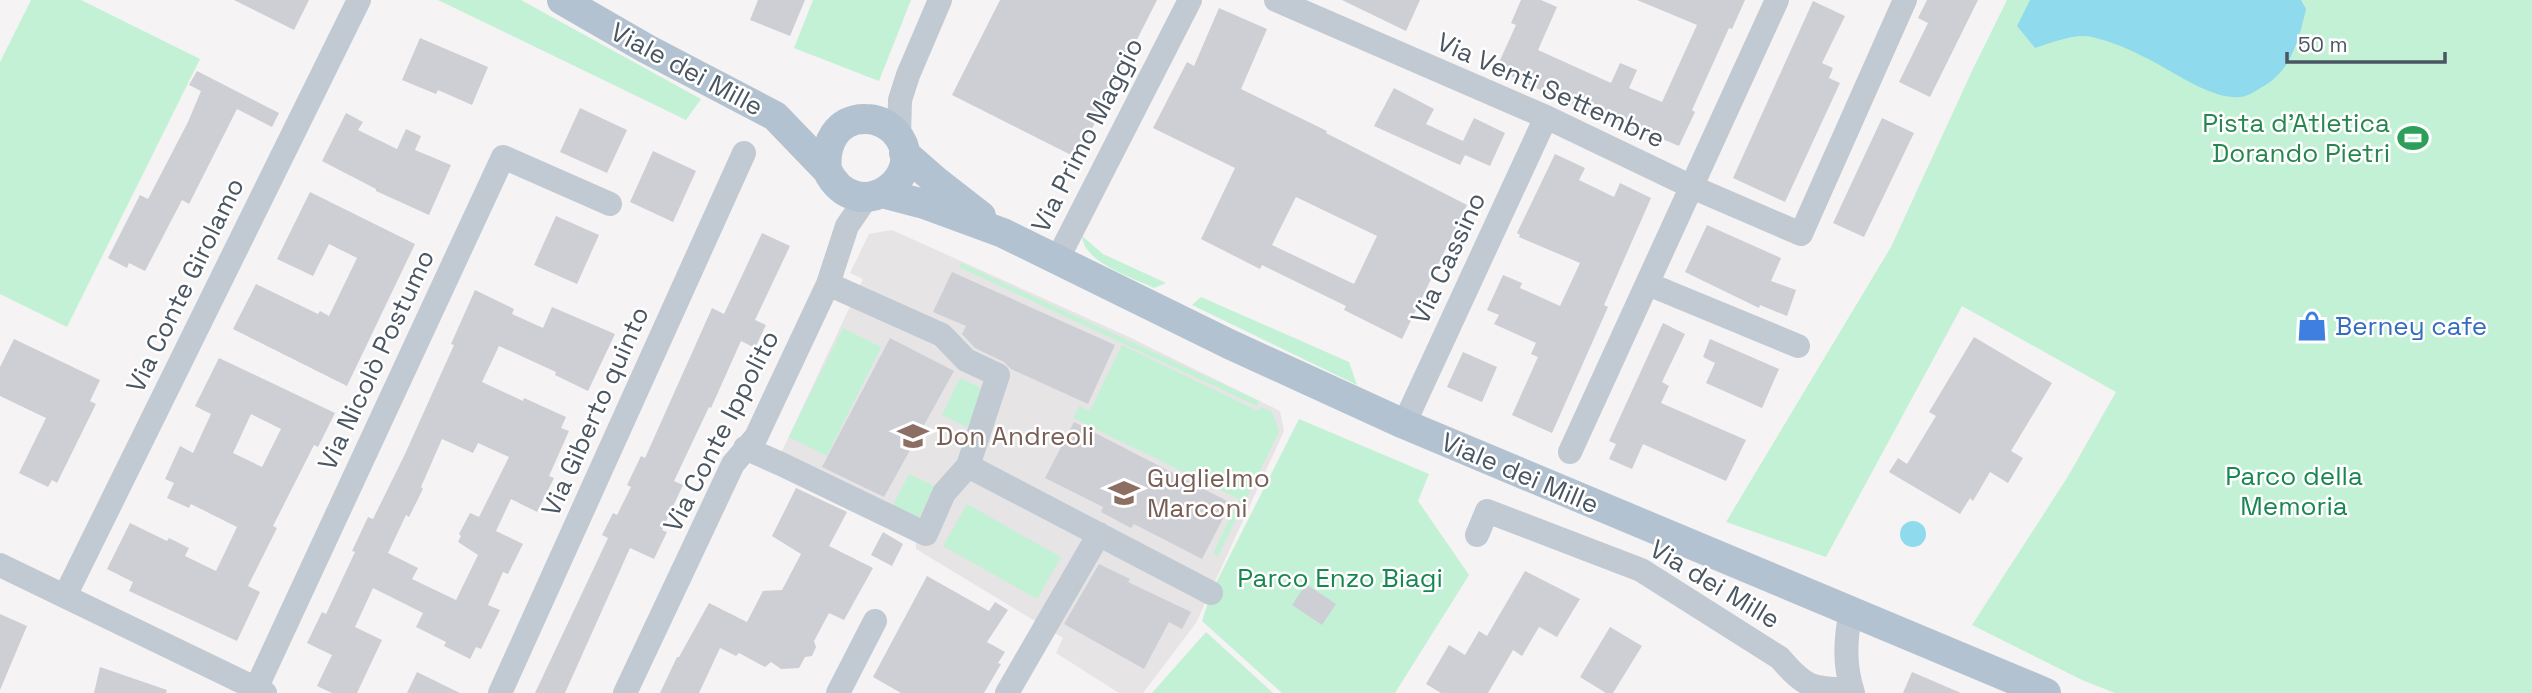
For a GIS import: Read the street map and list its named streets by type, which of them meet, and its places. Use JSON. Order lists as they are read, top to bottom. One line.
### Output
{"streets":{"main road":["Viale dei Mille"],"street":["Via Venti Settembre","Via Primo Maggio","Via Cassino","Via Conte Girolamo","Via Nicolò Postumo","Via Giberto quinto","Via Conte Ippolito","Via dei Mille"]},"crossings":[["Viale dei Mille","Via Primo Maggio"],["Viale dei Mille","Via Cassino"],["Viale dei Mille","Via Conte Ippolito"],["Via Venti Settembre","Via Cassino"]],"parks":["Parco della Memoria","Parco Enzo Biagi"],"places":{"sports":["Pista d'Atletica Dorando Pietri"],"shop":["Berney cafe"],"school or university":["Don Andreoli","Guglielmo Marconi"]},"scale_bar":"50 m"}
